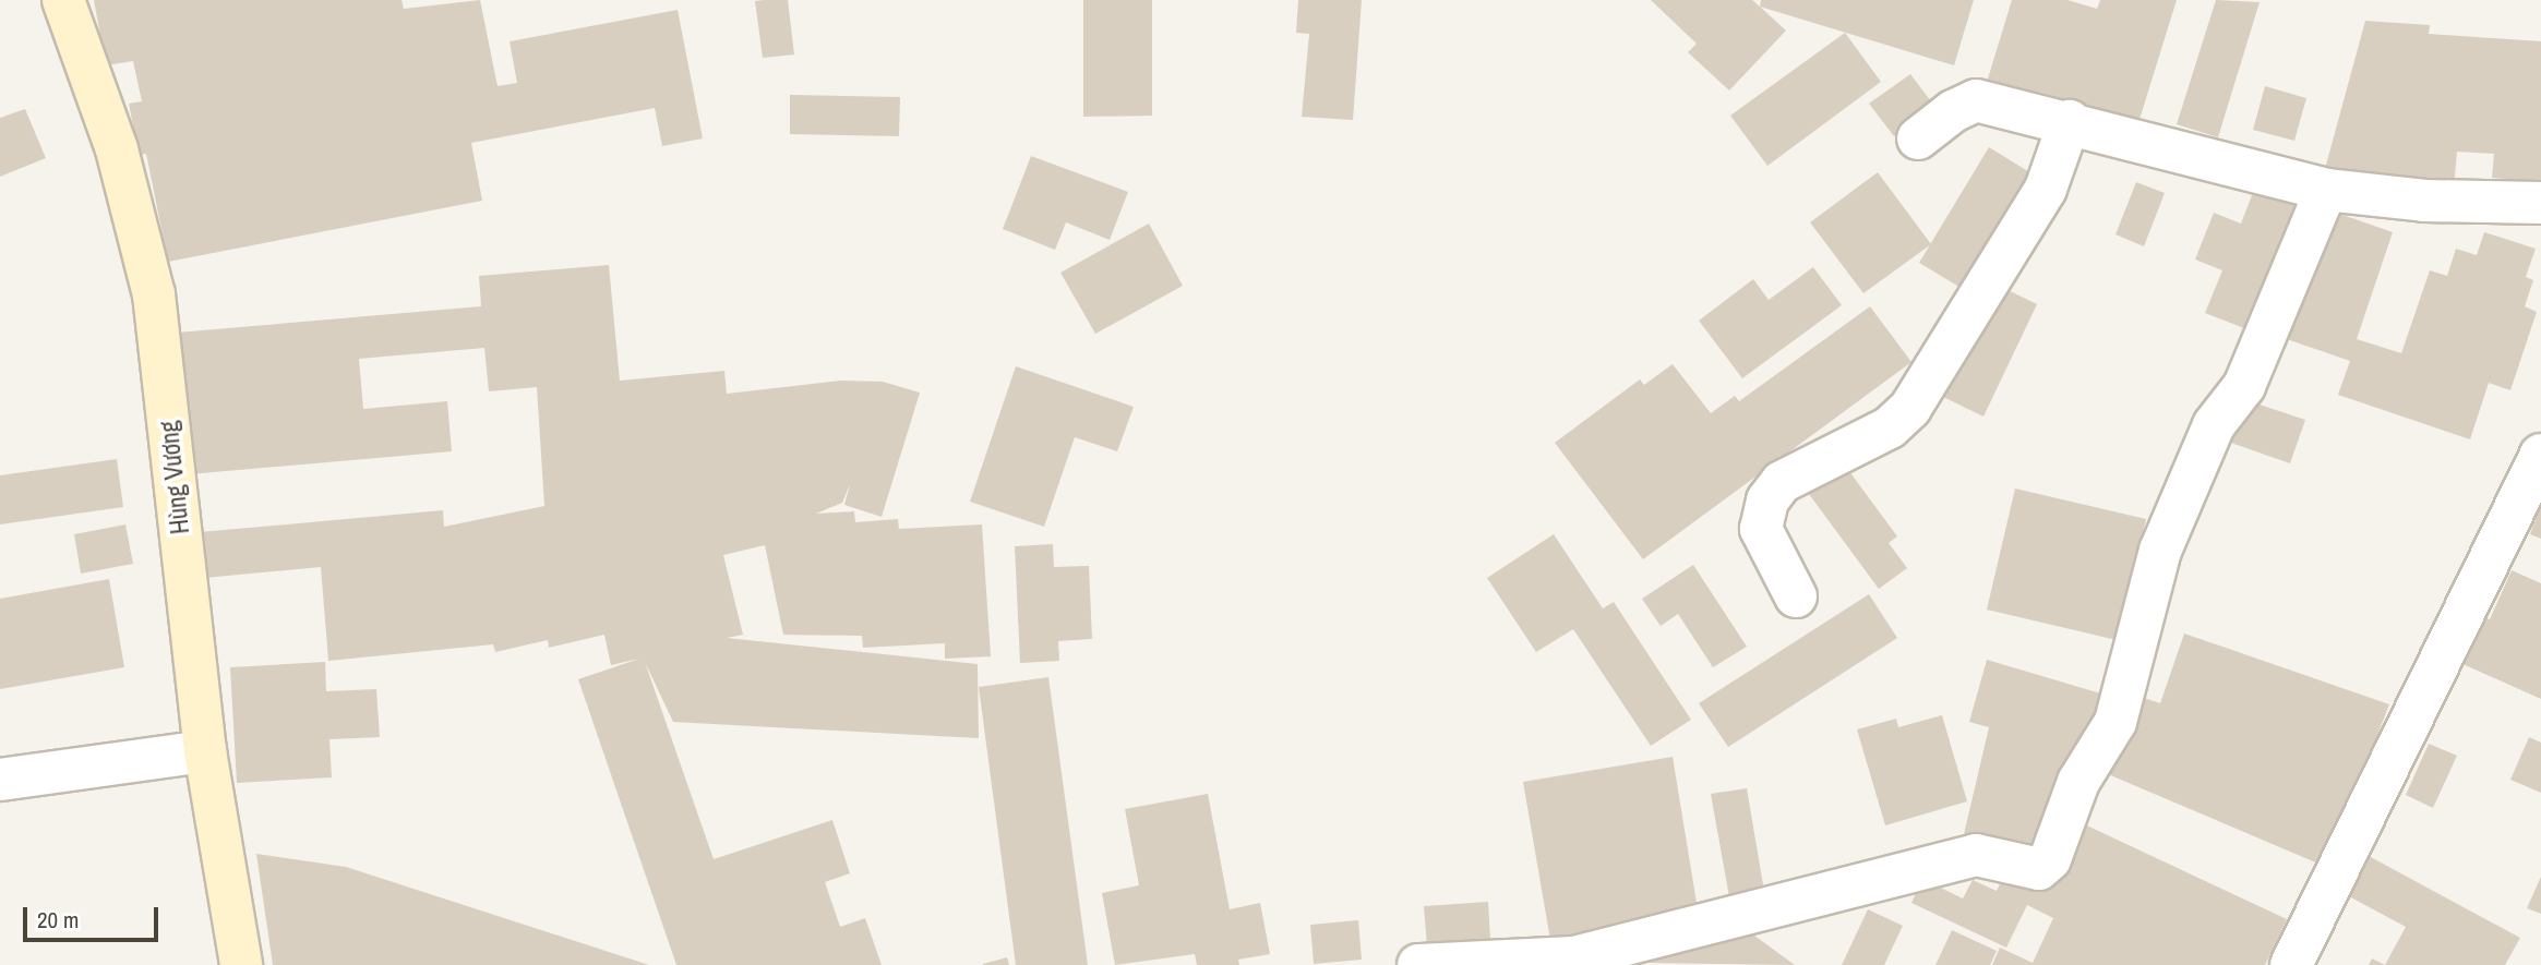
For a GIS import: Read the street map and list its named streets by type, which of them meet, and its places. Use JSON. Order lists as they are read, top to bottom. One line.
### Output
{"streets":{"main road":["Hùng Vương"]},"scale_bar":"20 m"}
